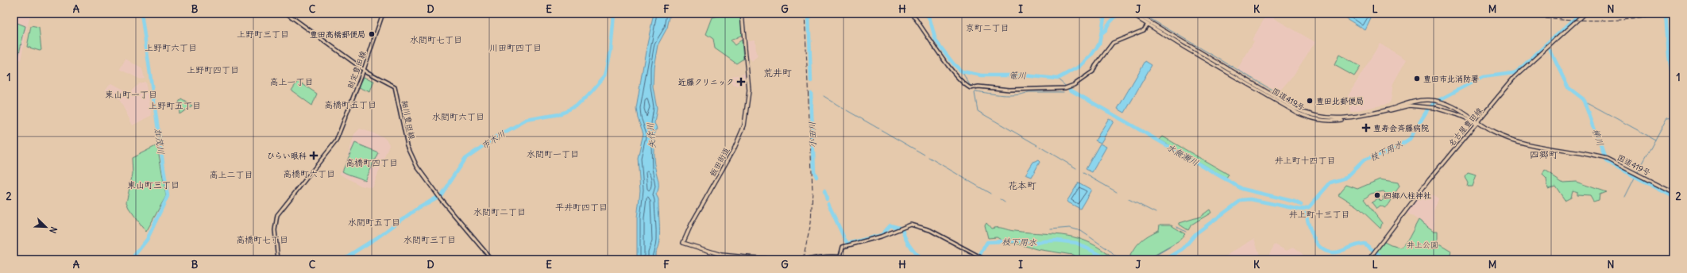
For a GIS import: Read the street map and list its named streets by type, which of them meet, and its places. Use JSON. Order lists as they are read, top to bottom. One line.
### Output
{"streets":{"main road":["則定豊田線","国道419号","細川豊田線","名古屋豊田線","飯田街道"]},"crossings":[["則定豊田線","細川豊田線"],["国道419号","名古屋豊田線"]],"districts":["京町二丁目","上野町三丁目","水間町七丁目","上野町六丁目","川田町四丁目","上野町四丁目","荒井町","高上一丁目","東山町一丁目","高橋町五丁目","上野町五丁目","水間町六丁目","水間町一丁目","四郷町","井上町十四丁目","高橋町四丁目","高橋町六丁目","高上二丁目","東山町三丁目","花本町","平井町四丁目","水間町二丁目","井上町十三丁目","水間町五丁目","高橋町七丁目","水間町三丁目"],"water":["篭川","小田川","矢作川","柳川","市木川","加茂川","枝下用水","水無瀬川"],"parks":["井上公園"],"places":{"other":["豊田高橋郵便局","豊田市北消防署","豊田北郵便局","四郷八柱神社"],"health":["近藤クリニック","豊寿会斉藤病院","ひらい眼科"]},"north":"bottom right","grid":{"columns":["A","B","C","D","E","F","G","H","I","J","K","L","M","N"],"rows":["1","2"]}}
